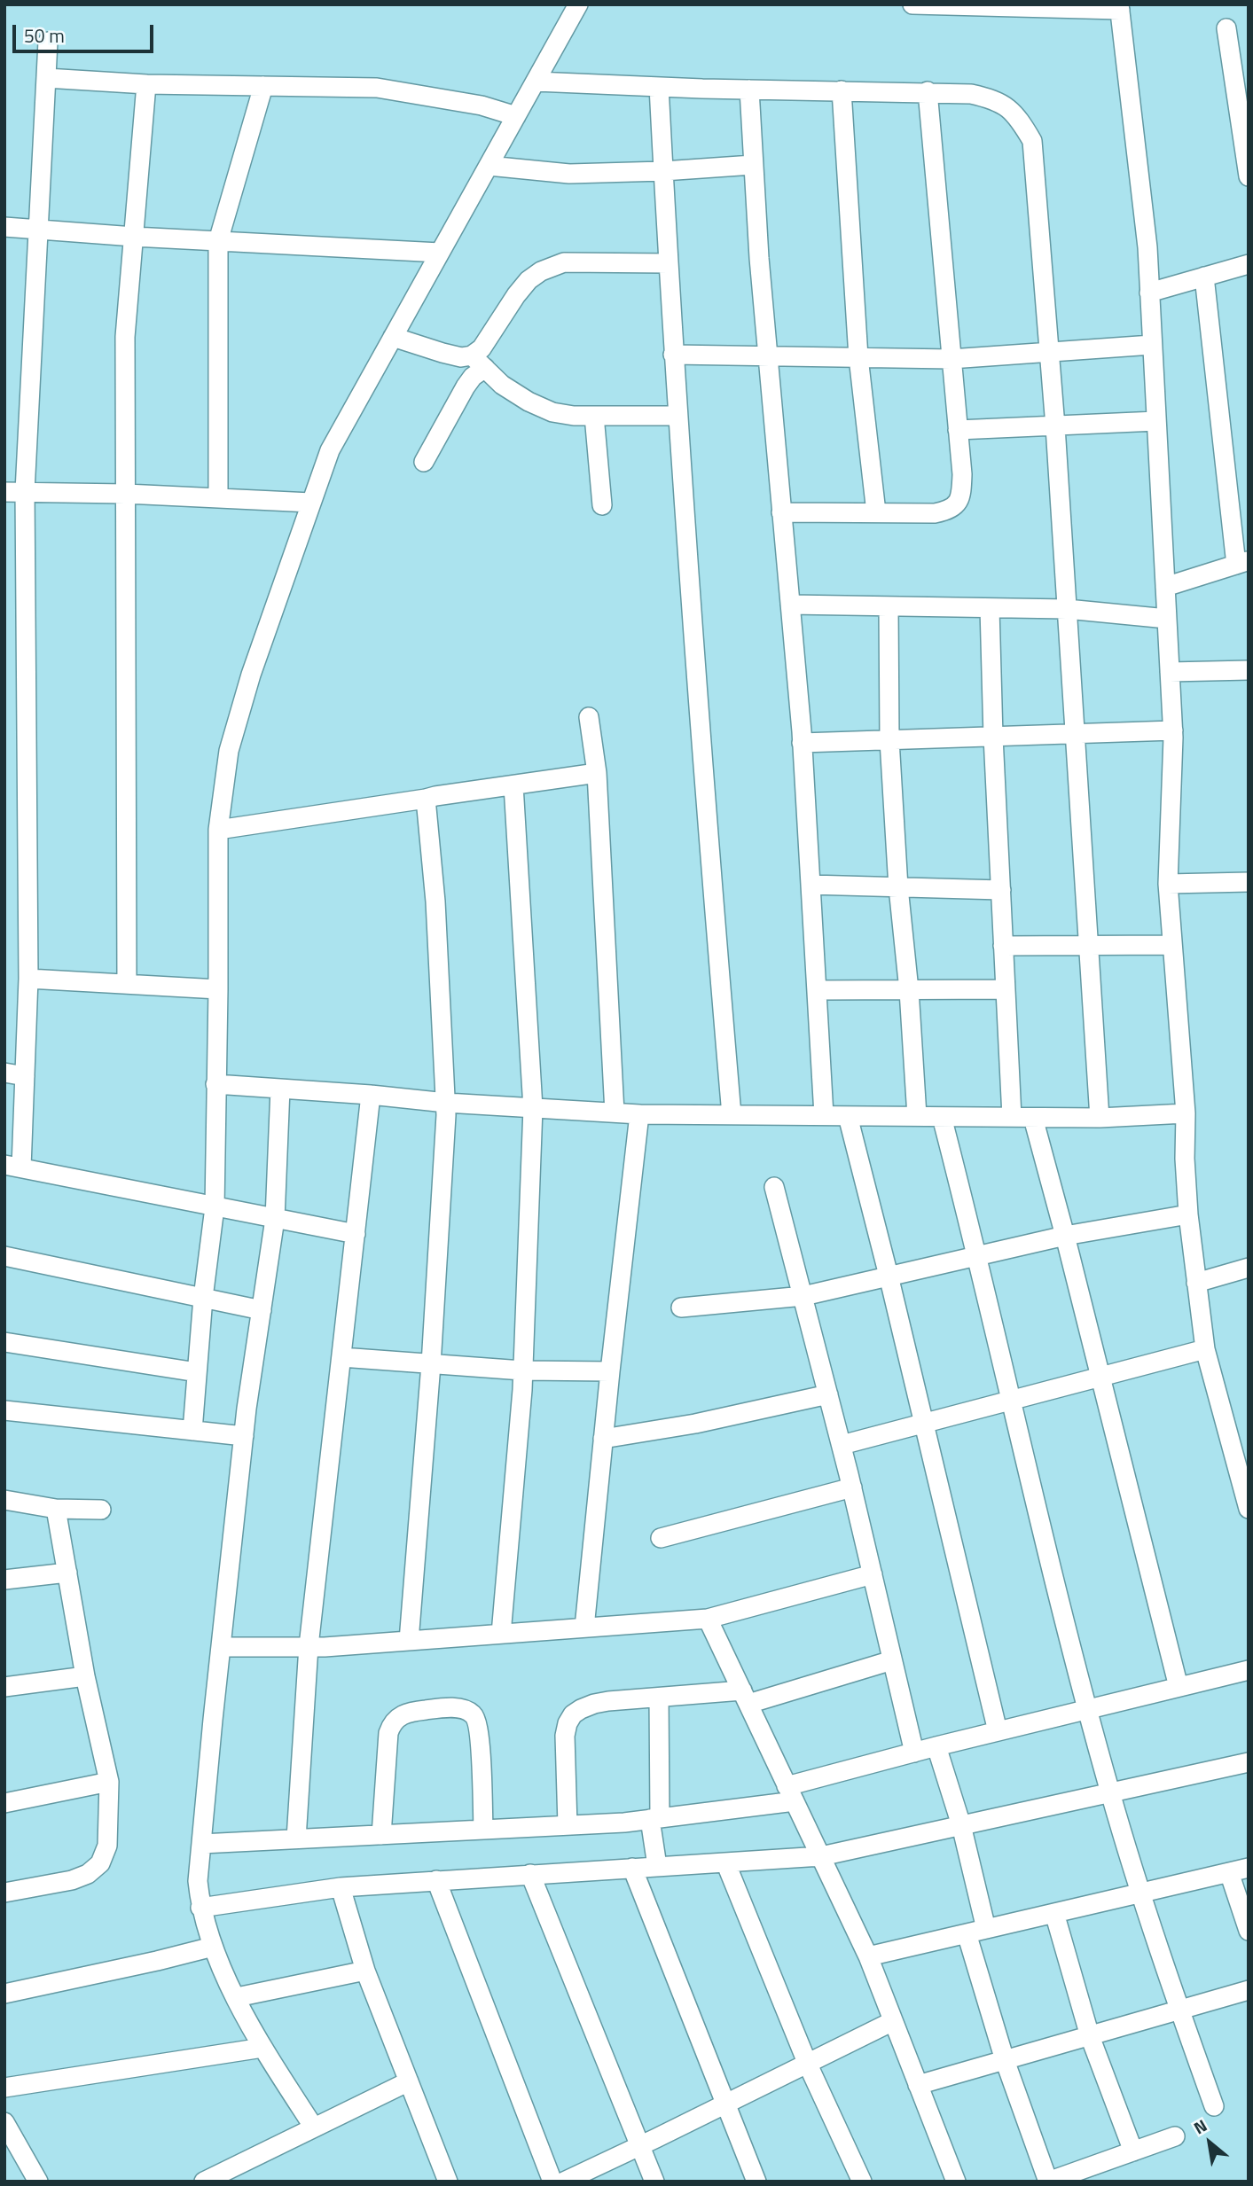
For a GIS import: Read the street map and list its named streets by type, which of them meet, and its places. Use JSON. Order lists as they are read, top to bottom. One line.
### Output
{"scale_bar":"50 m","north":"top left"}
